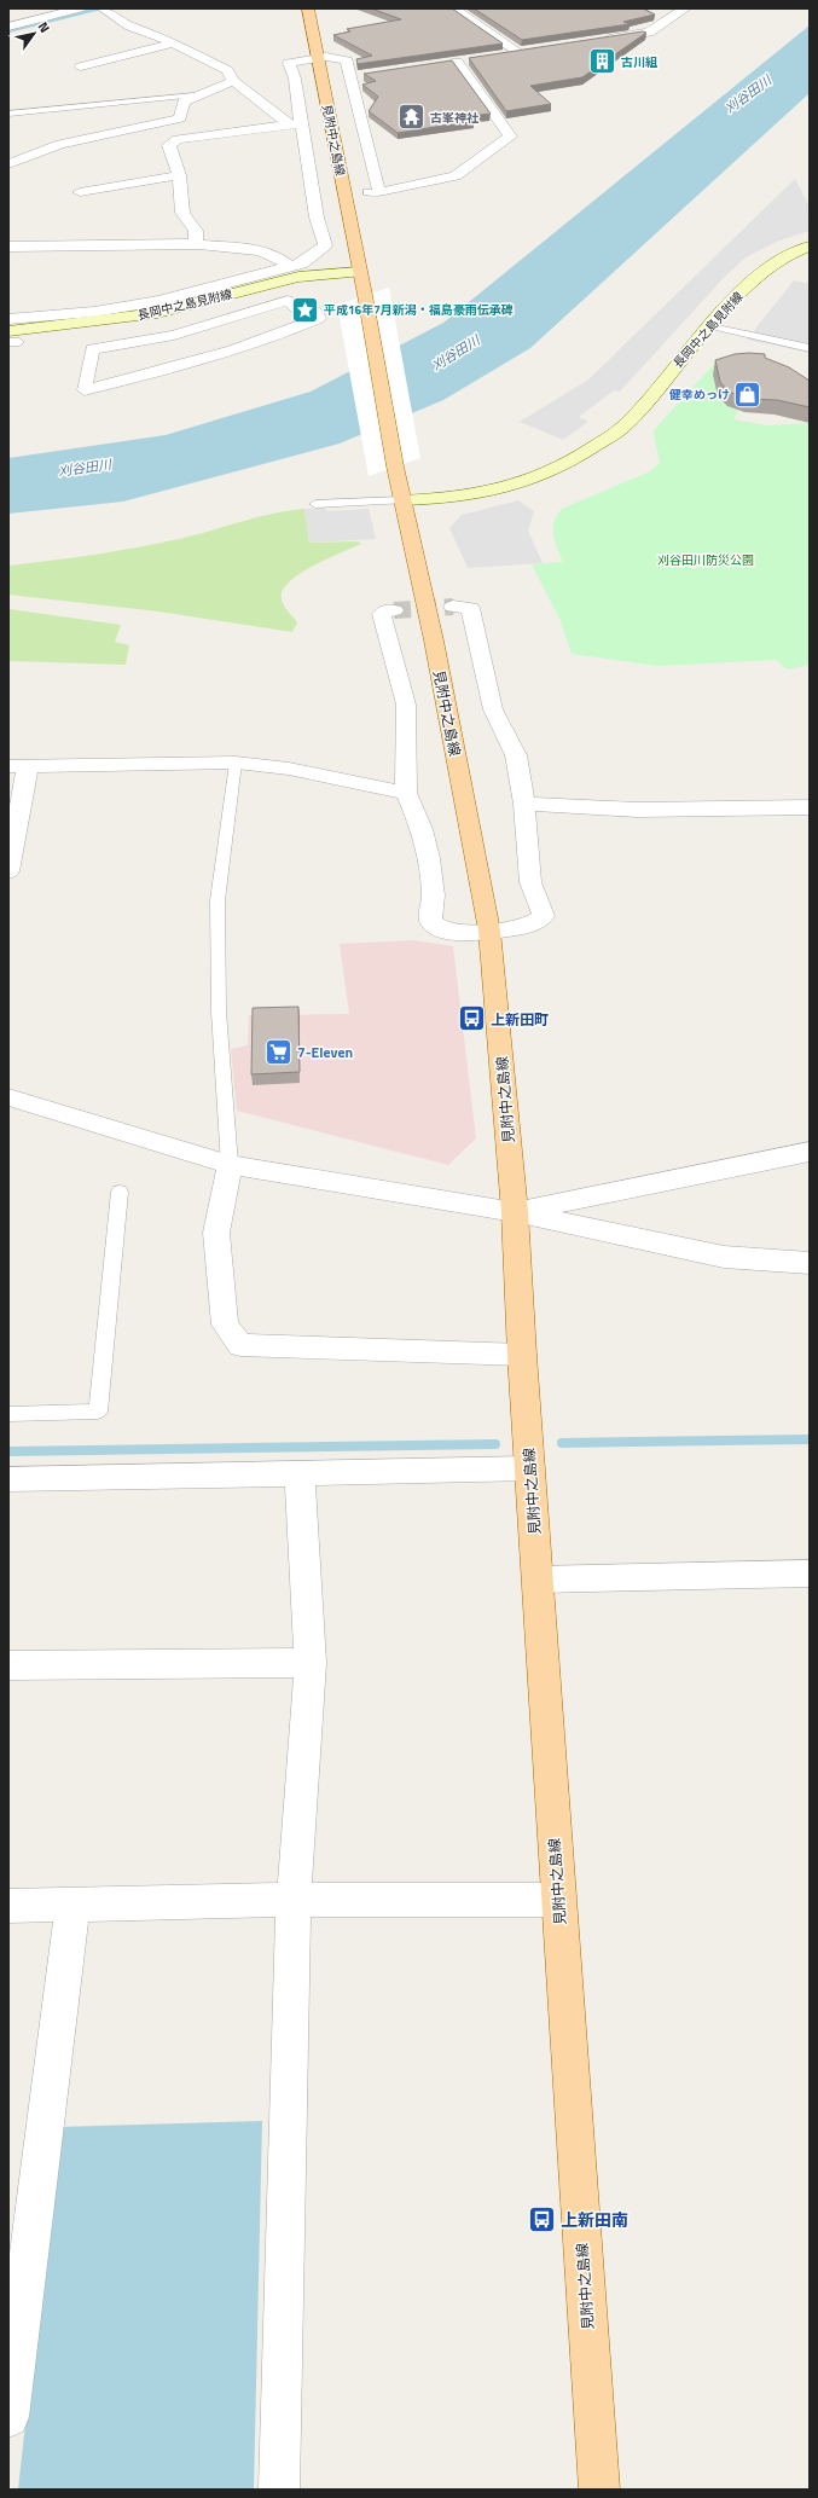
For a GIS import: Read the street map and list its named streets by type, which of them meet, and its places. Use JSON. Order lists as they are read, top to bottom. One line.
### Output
{"streets":{"main road":["見附中之島線","長岡中之島見附線"]},"crossings":[["見附中之島線","長岡中之島見附線"]],"water":["刈谷田川"],"parks":["刈谷田川防災公園"],"places":{"building":["古川組"],"temple":["古峯神社"],"place":["平成16年7月新潟・福島豪雨伝承碑"],"shop":["健幸めっけ"],"bus stop":["上新田町","上新田南"],"supermarket":["7-Eleven"]},"north":"top right"}
